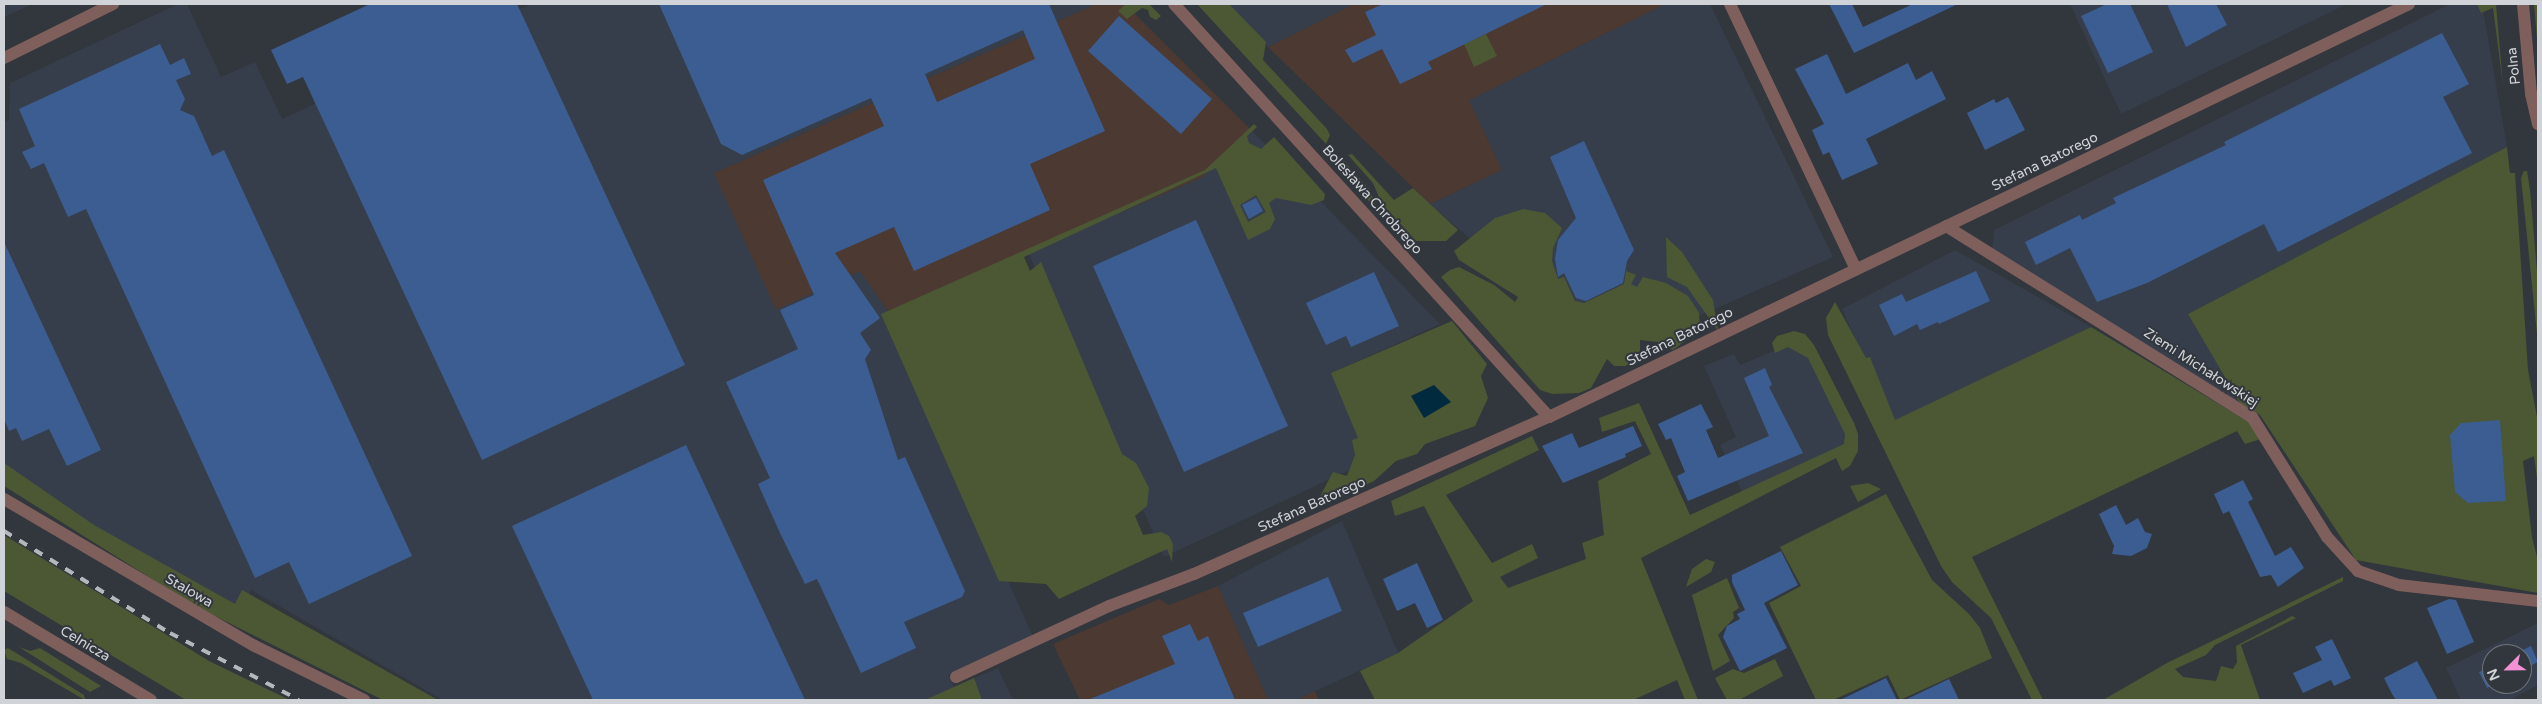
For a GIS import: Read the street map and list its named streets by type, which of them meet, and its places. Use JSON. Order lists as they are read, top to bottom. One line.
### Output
{"streets":{"street":["Polna","Stefana Batorego","Bolesława Chrobrego","Ziemi Michałowskiej","Stalowa","Celnicza"]},"crossings":[["Stefana Batorego","Bolesława Chrobrego"],["Stefana Batorego","Ziemi Michałowskiej"]],"north":"bottom left"}
